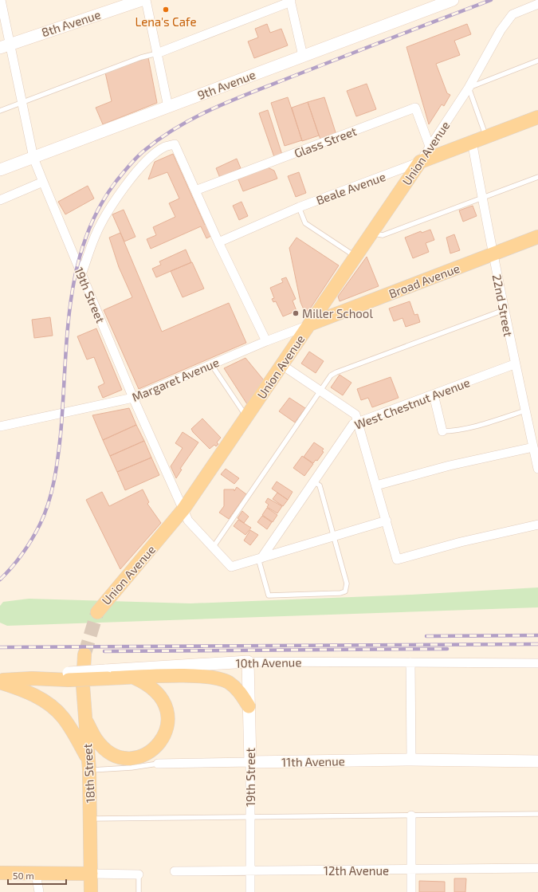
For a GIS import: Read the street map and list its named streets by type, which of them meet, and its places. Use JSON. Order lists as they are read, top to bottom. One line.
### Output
{"streets":{"main road":["Union Avenue","Beale Avenue","Broad Avenue","18th Street"],"street":["8th Avenue","9th Avenue","Glass Street","19th Street","22nd Street","Margaret Avenue","West Chestnut Avenue","10th Avenue","11th Avenue","12th Avenue"]},"crossings":[["8th Avenue","19th Street"],["9th Avenue","19th Street"],["Glass Street","Union Avenue"],["Union Avenue","Beale Avenue"],["Union Avenue","Broad Avenue"],["Union Avenue","19th Street"],["Union Avenue","Margaret Avenue"],["Beale Avenue","22nd Street"],["Broad Avenue","22nd Street"],["Broad Avenue","Margaret Avenue"],["19th Street","Margaret Avenue"],["19th Street","West Chestnut Avenue"],["19th Street","10th Avenue"],["19th Street","11th Avenue"],["19th Street","12th Avenue"],["22nd Street","West Chestnut Avenue"],["11th Avenue","18th Street"]],"places":["Lena's Cafe","Miller School"],"scale_bar":"50 m"}
